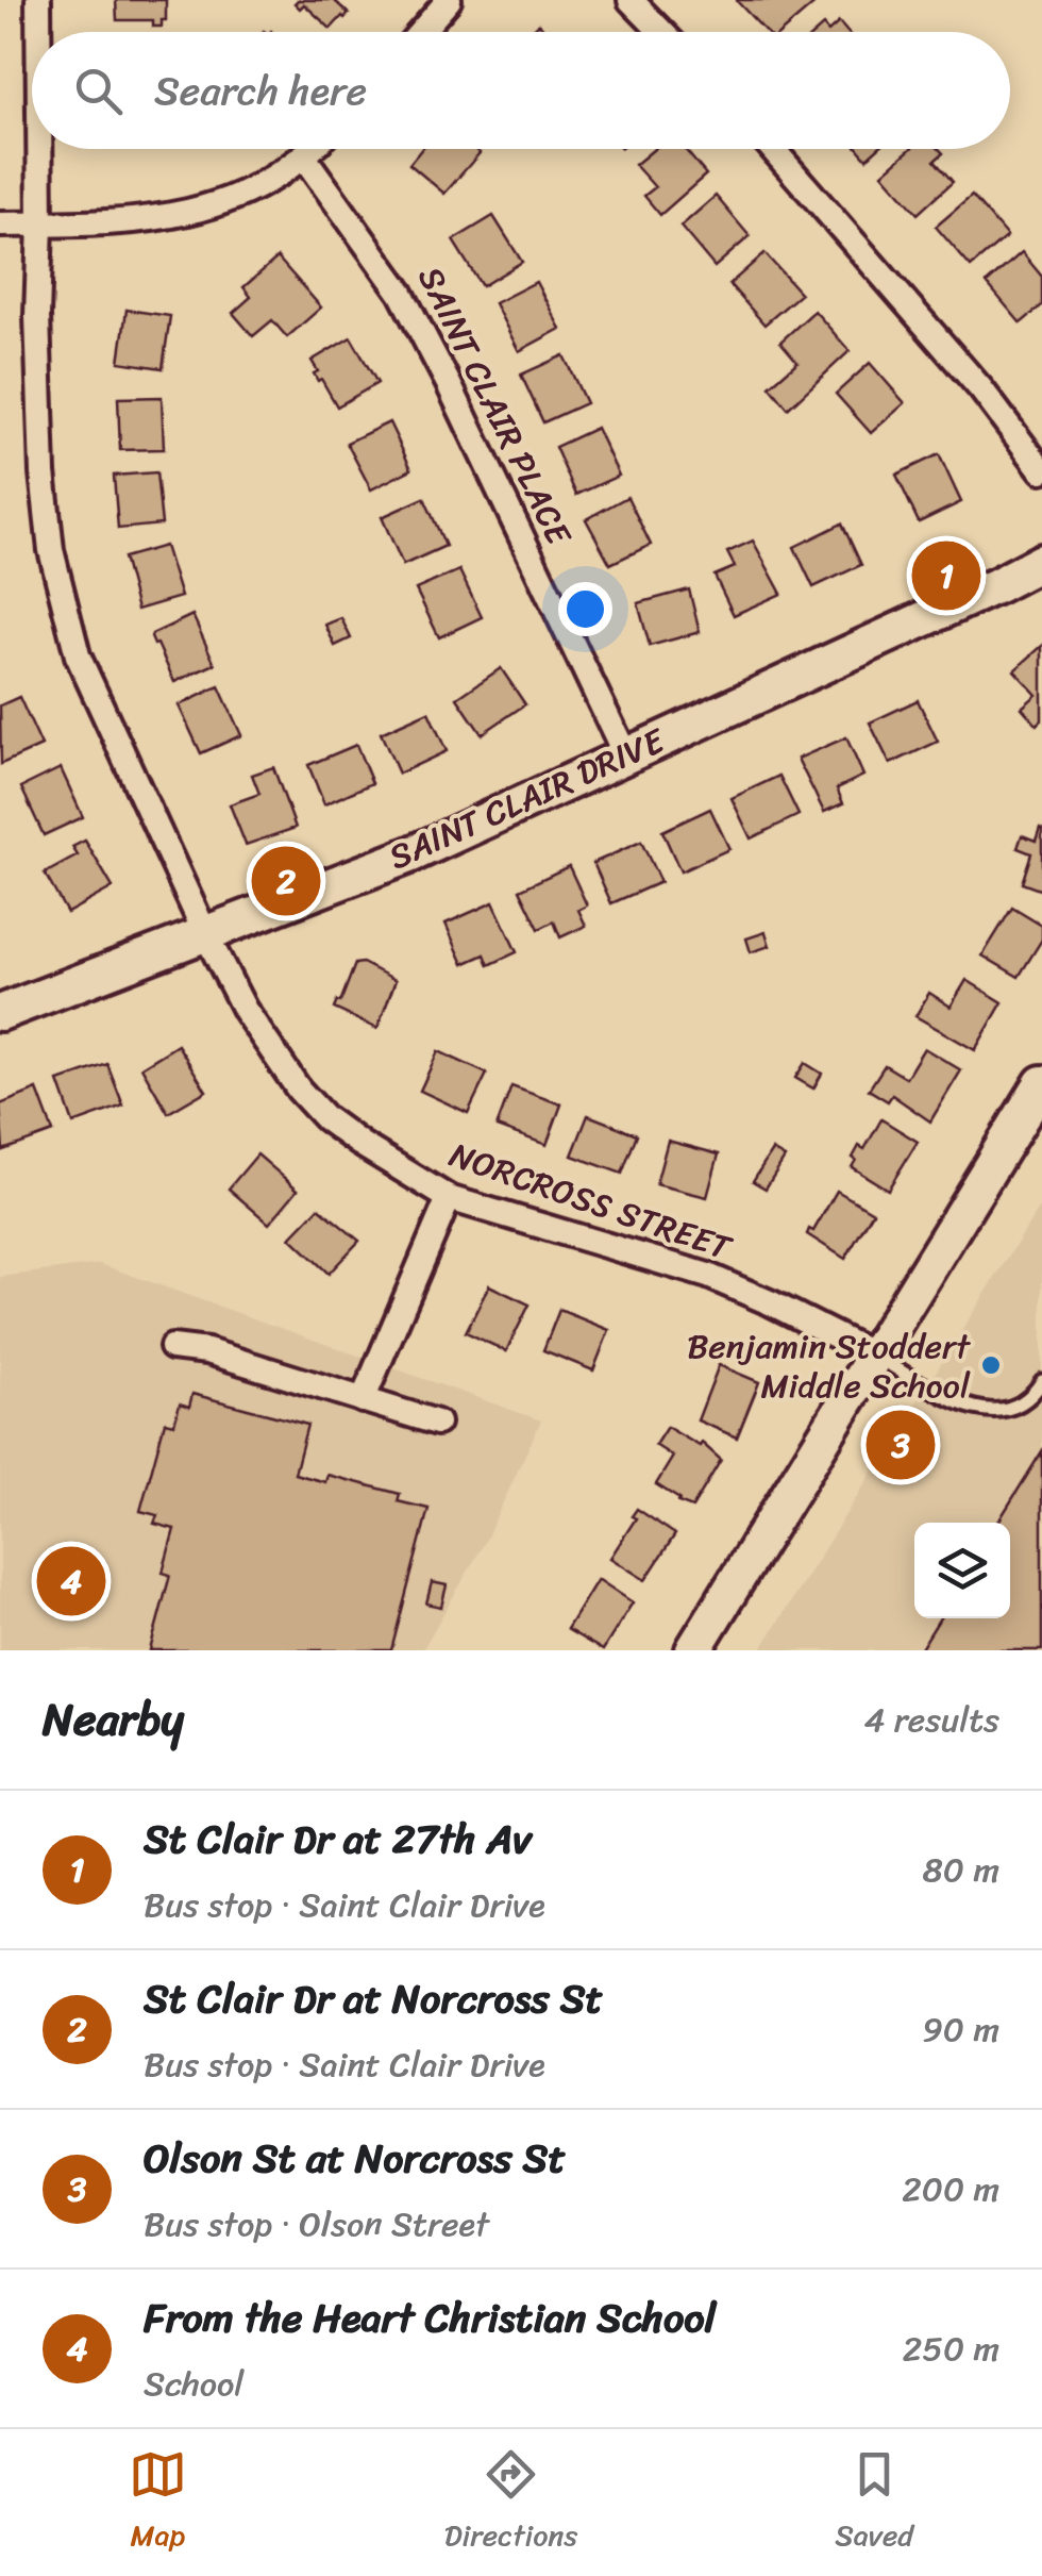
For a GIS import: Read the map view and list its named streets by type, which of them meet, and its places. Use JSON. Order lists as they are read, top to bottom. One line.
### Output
{"streets":{"street":["SAINT CLAIR PLACE","SAINT CLAIR DRIVE","NORCROSS STREET"]},"crossings":[["SAINT CLAIR PLACE","SAINT CLAIR DRIVE"],["SAINT CLAIR DRIVE","NORCROSS STREET"]],"places":["Benjamin Stoddert Middle School"],"page":{"search":"Search here","pins":["1","2","3","4"],"heading":["Nearby","4 results"],"list":[{"mark":"1","name":"St Clair Dr at 27th Av","note":"Bus stop · Saint Clair Drive","value":"80 m"},{"mark":"2","name":"St Clair Dr at Norcross St","note":"Bus stop · Saint Clair Drive","value":"90 m"},{"mark":"3","name":"Olson St at Norcross St","note":"Bus stop · Olson Street","value":"200 m"},{"mark":"4","name":"From the Heart Christian School","note":"School","value":"250 m"}],"nav":["Map","Directions","Saved"]}}
